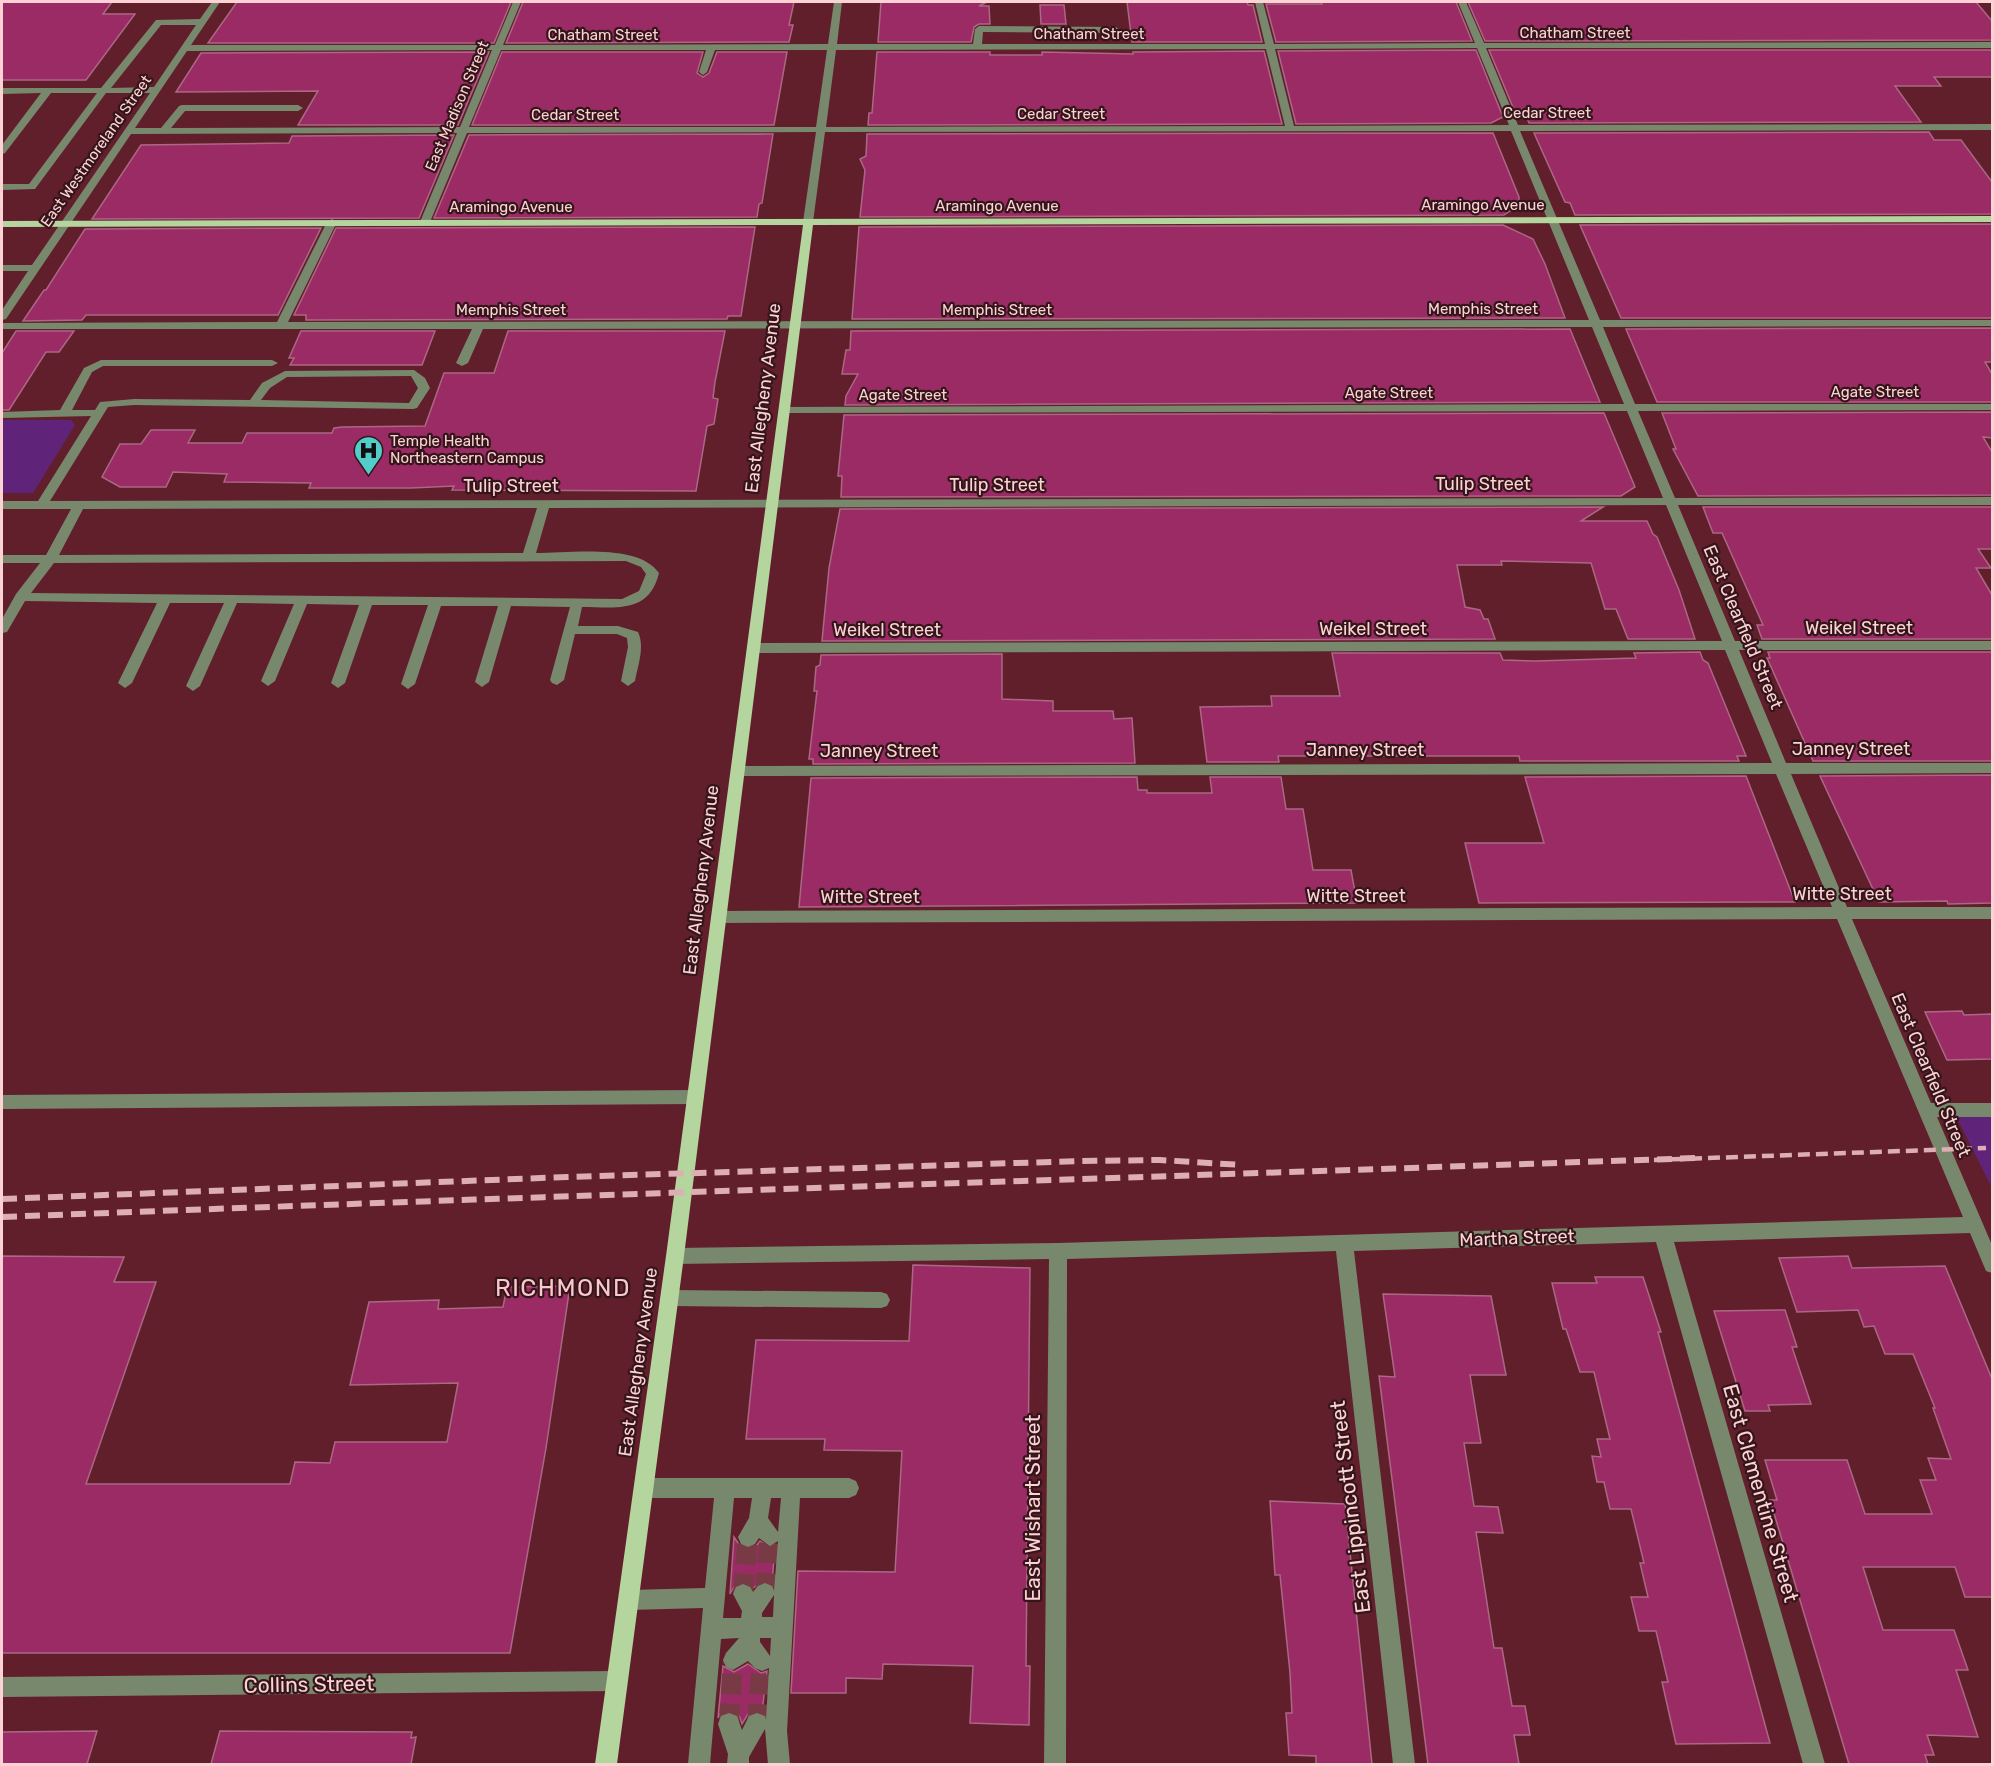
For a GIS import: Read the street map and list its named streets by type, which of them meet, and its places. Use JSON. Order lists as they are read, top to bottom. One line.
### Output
{"streets":{"main road":["Aramingo Avenue","East Allegheny Avenue"],"street":["Chatham Street","East Madison Street","Cedar Street","East Westmoreland Street","Memphis Street","Agate Street","Tulip Street","East Clearfield Street","Weikel Street","Janney Street","Witte Street","Martha Street","East Clementine Street","East Lippincott Street","East Wishart Street","Collins Street"]},"crossings":[["Chatham Street","East Madison Street"],["Chatham Street","East Westmoreland Street"],["Chatham Street","East Allegheny Avenue"],["Chatham Street","East Clearfield Street"],["East Madison Street","Cedar Street"],["East Madison Street","Aramingo Avenue"],["Cedar Street","East Westmoreland Street"],["Cedar Street","East Allegheny Avenue"],["Cedar Street","East Clearfield Street"],["East Westmoreland Street","Aramingo Avenue"],["Aramingo Avenue","East Allegheny Avenue"],["Aramingo Avenue","East Clearfield Street"],["Memphis Street","East Allegheny Avenue"],["Memphis Street","East Clearfield Street"],["Agate Street","East Allegheny Avenue"],["Agate Street","East Clearfield Street"],["East Allegheny Avenue","Tulip Street"],["East Allegheny Avenue","Weikel Street"],["East Allegheny Avenue","Janney Street"],["East Allegheny Avenue","Witte Street"],["East Allegheny Avenue","Martha Street"],["East Allegheny Avenue","Collins Street"],["Tulip Street","East Clearfield Street"],["East Clearfield Street","Weikel Street"],["East Clearfield Street","Janney Street"],["East Clearfield Street","Witte Street"],["East Clearfield Street","Martha Street"],["Martha Street","East Clementine Street"],["Martha Street","East Lippincott Street"],["Martha Street","East Wishart Street"]],"districts":["RICHMOND"],"places":{"hospital":["Temple Health Northeastern Campus"]}}
